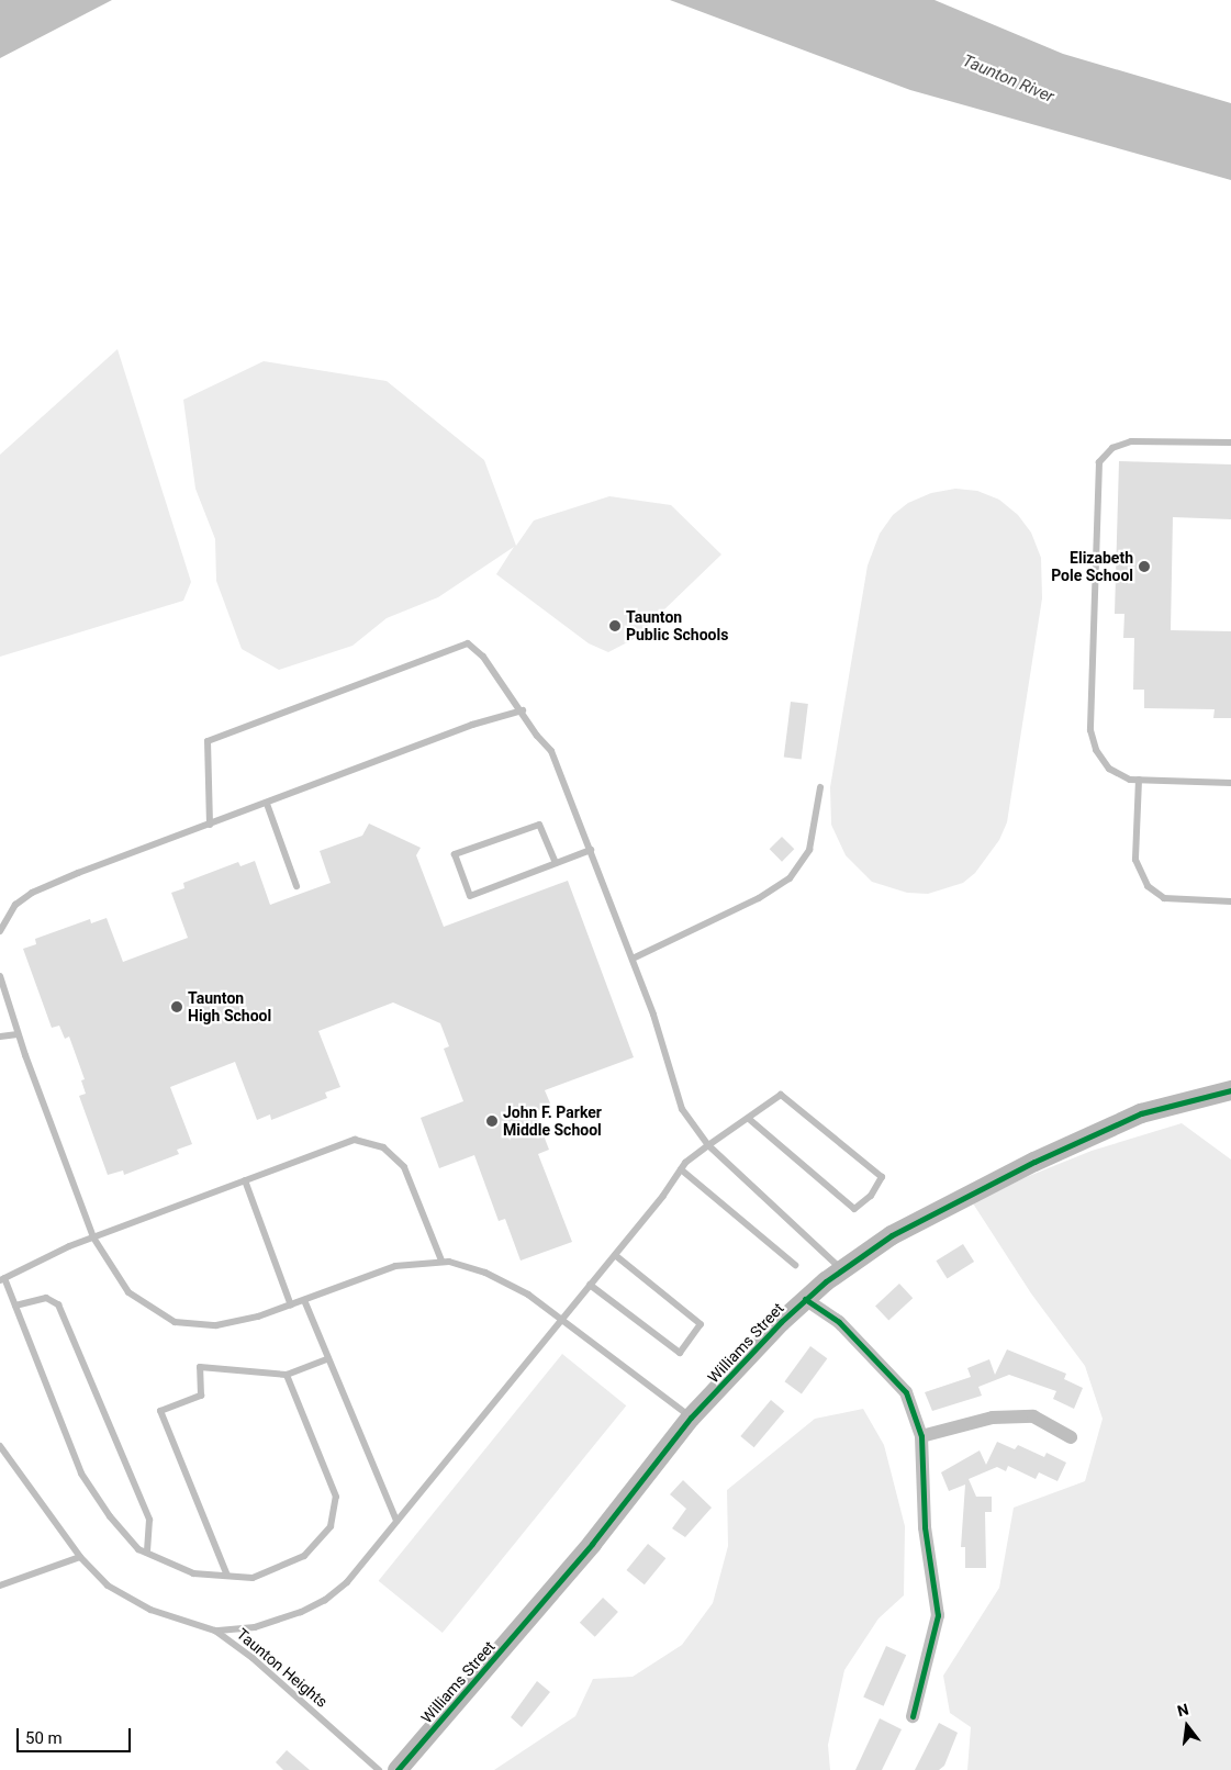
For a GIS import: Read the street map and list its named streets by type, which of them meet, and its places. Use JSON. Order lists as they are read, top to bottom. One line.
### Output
{"streets":{"street":["Williams Street"],"lane":["Taunton Heights"]},"water":["Taunton River"],"places":["Elizabeth Pole School","Taunton Public Schools","Taunton High School","John F. Parker Middle School"],"scale_bar":"50 m","north":"top"}
